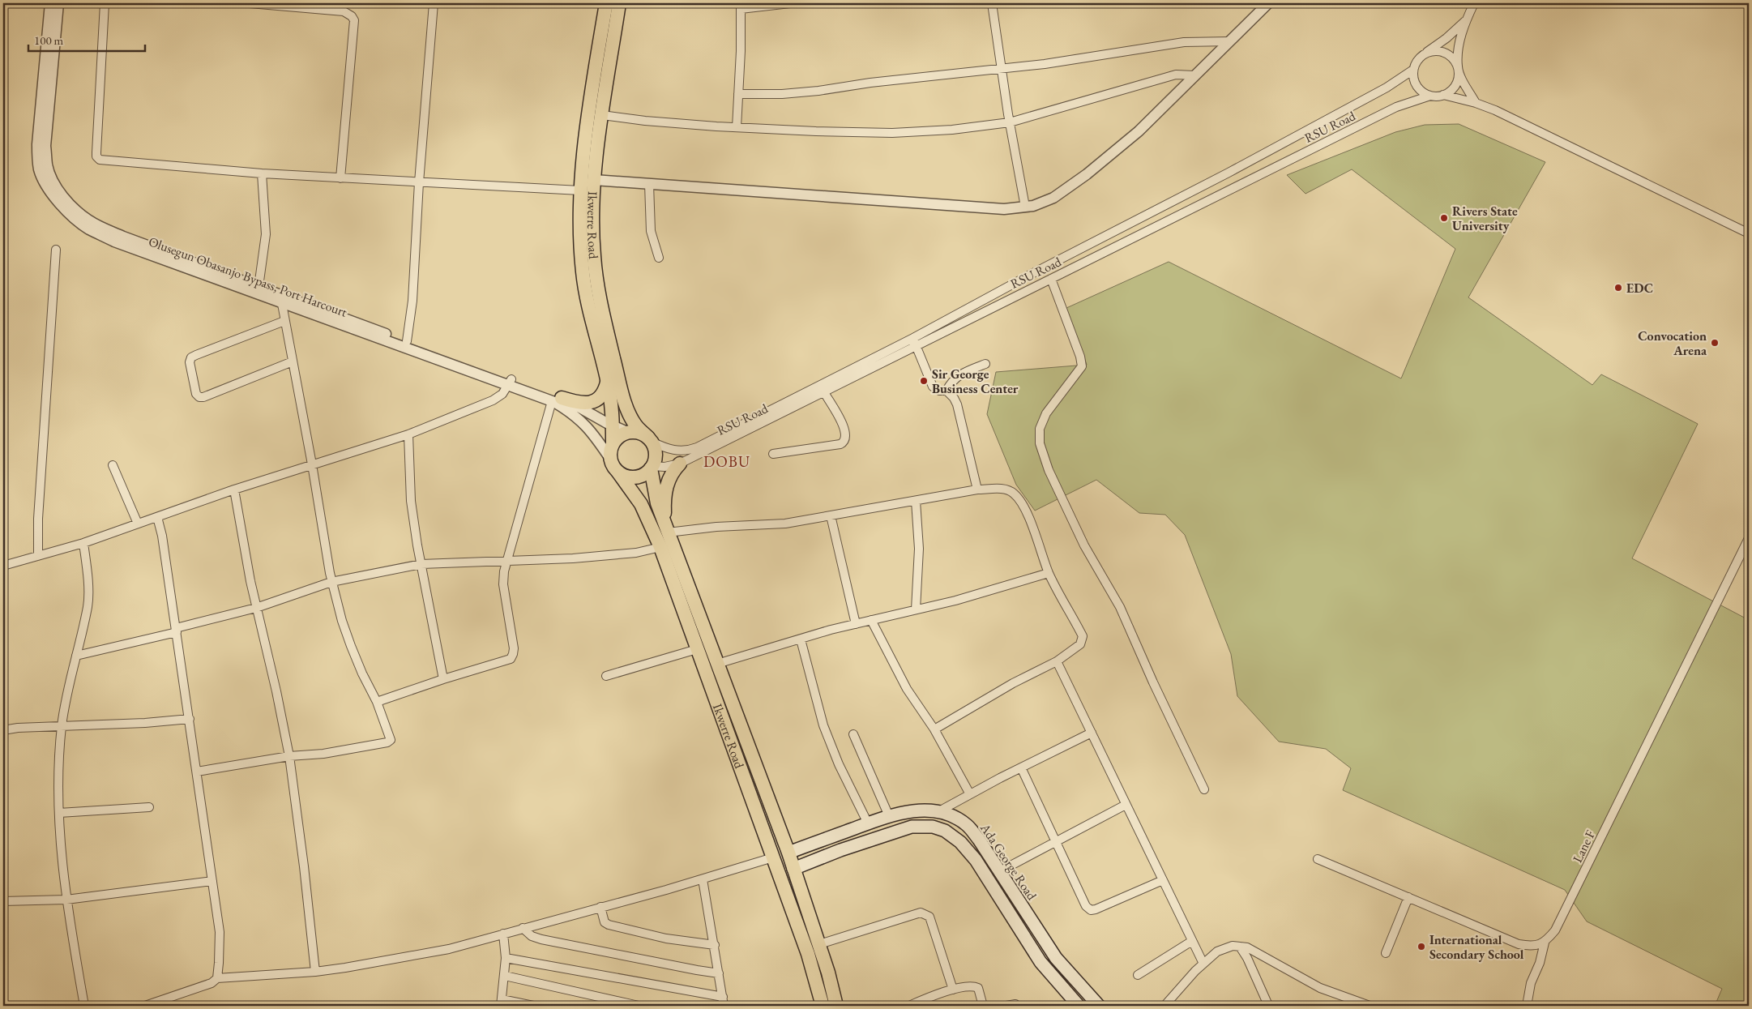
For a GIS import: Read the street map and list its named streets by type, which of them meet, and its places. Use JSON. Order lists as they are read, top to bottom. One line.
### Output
{"streets":{"main road":["Ikwerre Road","Ada George Road"],"street":["RSU Road","Olusegun Obasanjo Bypass, Port Harcourt","Lane F"]},"crossings":[["RSU Road","Ikwerre Road"],["RSU Road","Olusegun Obasanjo Bypass, Port Harcourt"],["Ikwerre Road","Olusegun Obasanjo Bypass, Port Harcourt"],["Ikwerre Road","Ada George Road"]],"districts":["DOBU"],"places":["Rivers State University","EDC","Convocation Arena","Sir George Business Center","International Secondary School"],"scale_bar":"100 m"}
